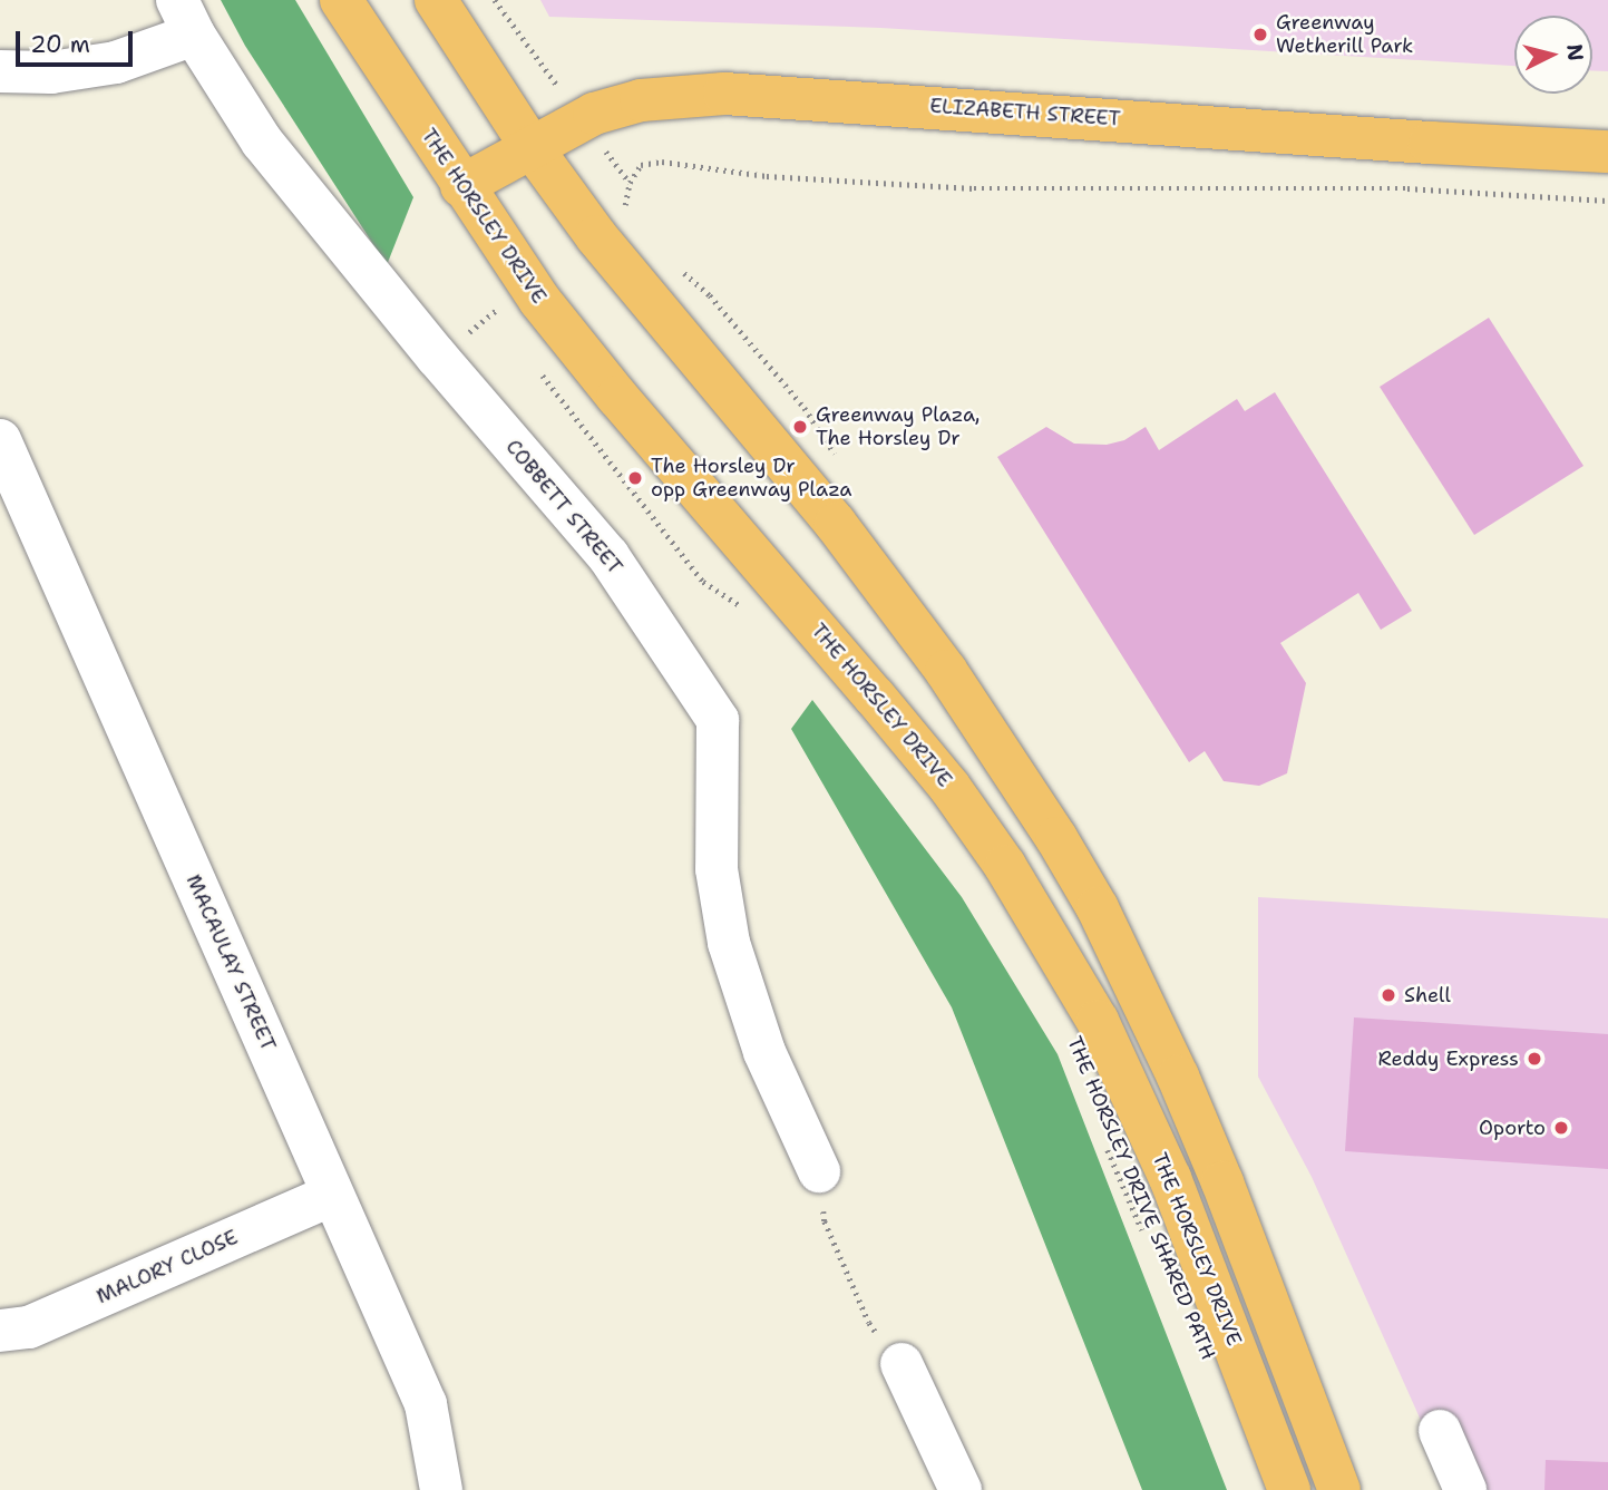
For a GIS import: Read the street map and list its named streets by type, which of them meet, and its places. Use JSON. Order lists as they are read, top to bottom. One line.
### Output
{"streets":{"main road":["ELIZABETH STREET","THE HORSLEY DRIVE"],"street":["COBBETT STREET","MACAULAY STREET","MALORY CLOSE"],"path":["THE HORSLEY DRIVE SHARED PATH"]},"crossings":[["ELIZABETH STREET","THE HORSLEY DRIVE"],["MACAULAY STREET","MALORY CLOSE"]],"places":["Greenway Wetherill Park","Greenway Plaza, The Horsley Dr","The Horsley Dr opp Greenway Plaza","Shell","Reddy Express","Oporto"],"scale_bar":"20 m","north":"right"}
